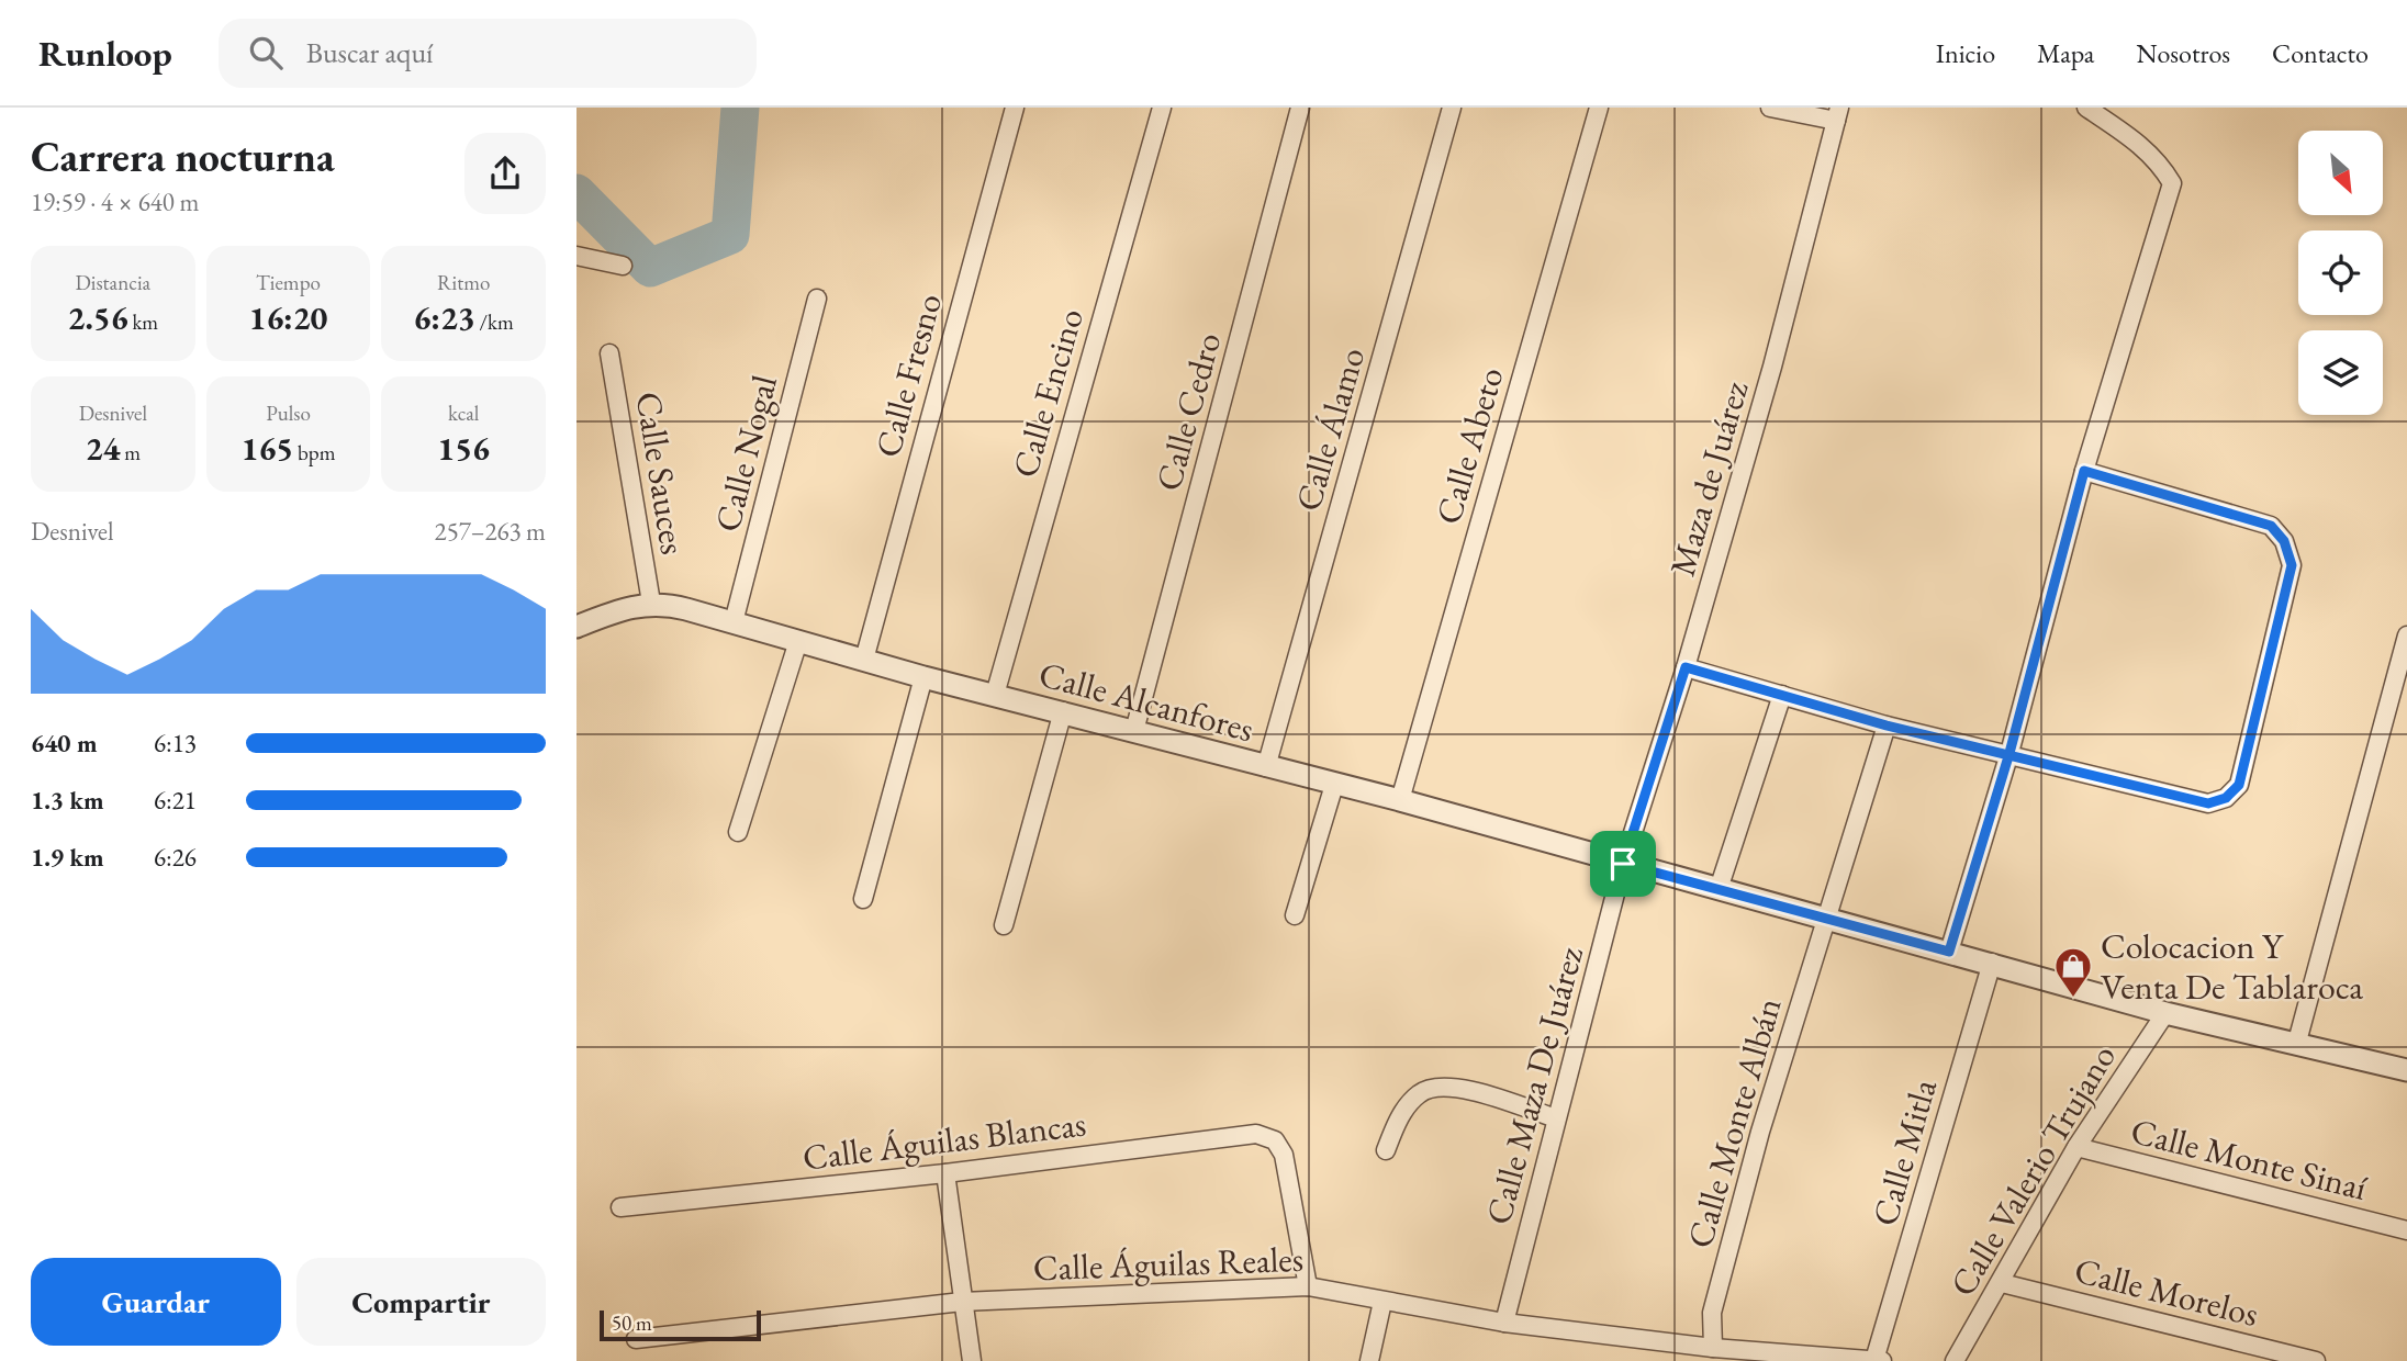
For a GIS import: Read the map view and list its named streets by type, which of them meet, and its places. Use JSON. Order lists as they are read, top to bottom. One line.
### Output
{"streets":{"street":["Calle Fresno","Calle Encino","Calle Cedro","Calle Álamo","Calle Abeto","Calle Nogal","Calle Sauces","Maza de Juárez","Calle Alcanfores","Calle Maza De Juárez","Calle Monte Albán","Calle Águilas Blancas","Calle Mitla","Calle Monte Sinaí","Calle Valerio Trujano","Calle Águilas Reales","Calle Morelos"]},"crossings":[["Calle Fresno","Calle Alcanfores"],["Calle Encino","Calle Alcanfores"],["Calle Cedro","Calle Alcanfores"],["Calle Álamo","Calle Alcanfores"],["Calle Abeto","Calle Alcanfores"],["Calle Nogal","Calle Alcanfores"],["Calle Sauces","Calle Alcanfores"],["Maza de Juárez","Calle Alcanfores"],["Maza de Juárez","Calle Maza De Juárez"],["Calle Alcanfores","Calle Maza De Juárez"],["Calle Alcanfores","Calle Monte Albán"],["Calle Alcanfores","Calle Mitla"],["Calle Alcanfores","Calle Valerio Trujano"],["Calle Maza De Juárez","Calle Águilas Reales"],["Calle Monte Albán","Calle Águilas Reales"],["Calle Águilas Blancas","Calle Águilas Reales"],["Calle Mitla","Calle Águilas Reales"],["Calle Monte Sinaí","Calle Valerio Trujano"],["Calle Valerio Trujano","Calle Morelos"]],"places":{"shop":["Colocacion Y Venta De Tablaroca"]},"scale_bar":"50 m","north":"bottom right","page":{"header":"Runloop","search":"Buscar aquí","nav":["Inicio","Mapa","Nosotros","Contacto"],"heading":["Carrera nocturna","19:59 · 4 × 640 m"],"stats":[["Distancia","2.56 km"],["Tiempo","16:20"],["Ritmo","6:23 /km"],["Desnivel","24 m"],["Pulso","165 bpm"],["kcal","156"]],"chart":["Desnivel","257–263 m"],"list":[{"name":"640 m","note":"6:13"},{"name":"1.3 km","note":"6:21"},{"name":"1.9 km","note":"6:26"}],"buttons":["Guardar","Compartir"],"scale":"50 m"}}
